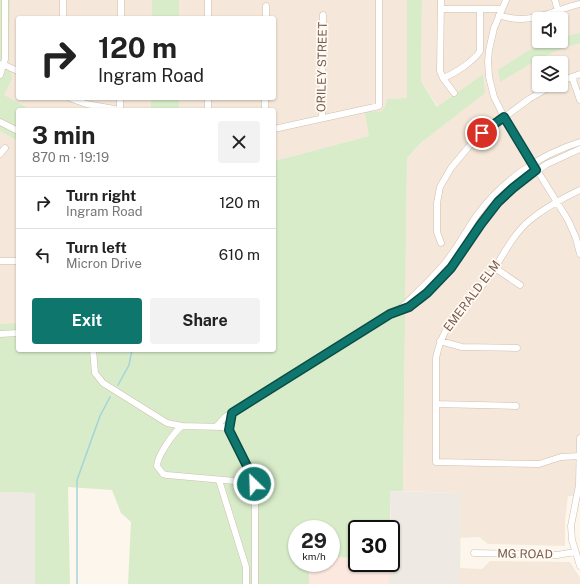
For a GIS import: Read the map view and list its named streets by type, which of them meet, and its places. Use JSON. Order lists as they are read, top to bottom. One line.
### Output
{"streets":{"street":["ORILEY STREET","EMERALD ELM","MG ROAD"]},"page":{"turn":["120 m","Ingram Road"],"heading":["3 min","870 m · 19:19"],"list":[{"name":"Turn right","note":"Ingram Road","value":"120 m"},{"name":"Turn left","note":"Micron Drive","value":"610 m"}],"buttons":["Exit","Share"],"speed":"29 km/h","limit":"30"}}
